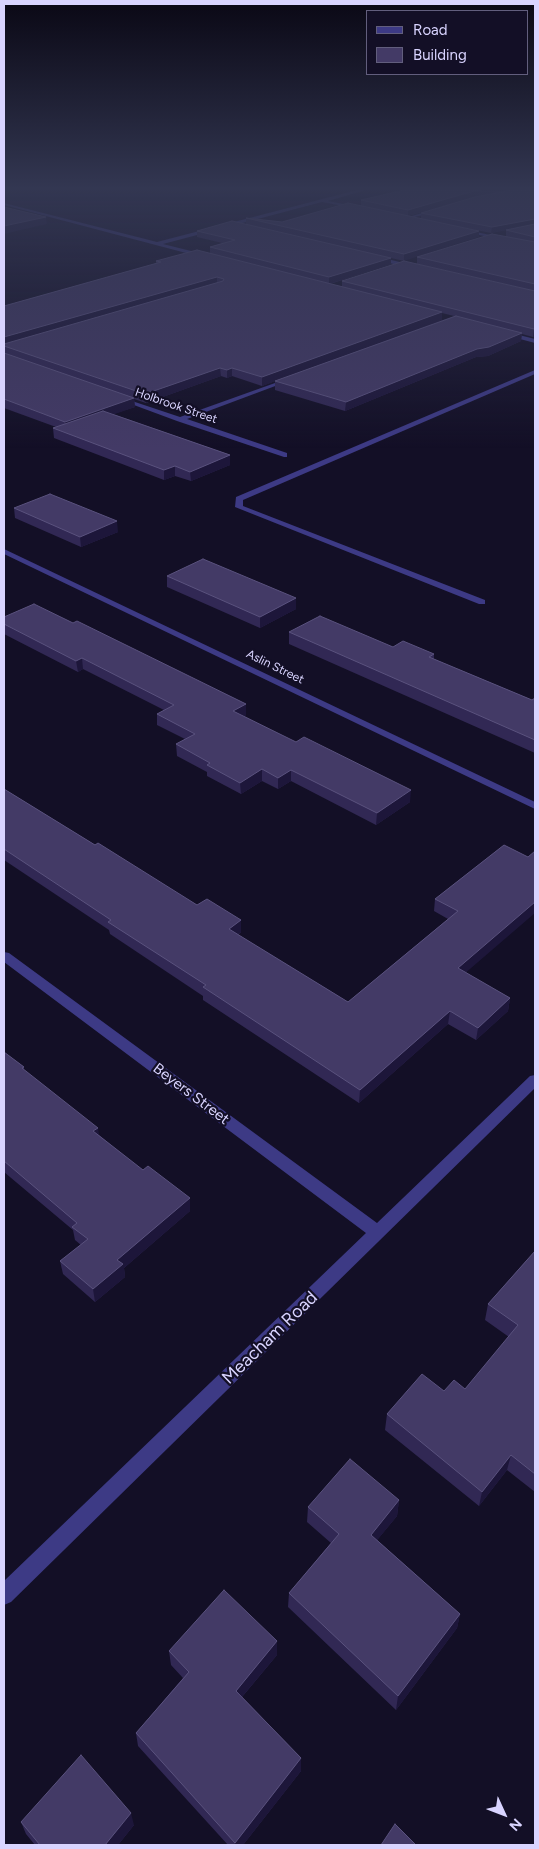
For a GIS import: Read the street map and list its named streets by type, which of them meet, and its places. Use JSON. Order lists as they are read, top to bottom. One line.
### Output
{"streets":{"street":["Holbrook Street","Aslin Street","Beyers Street","Meacham Road"]},"crossings":[["Beyers Street","Meacham Road"]],"legend":["Road","Building"],"north":"bottom right"}
